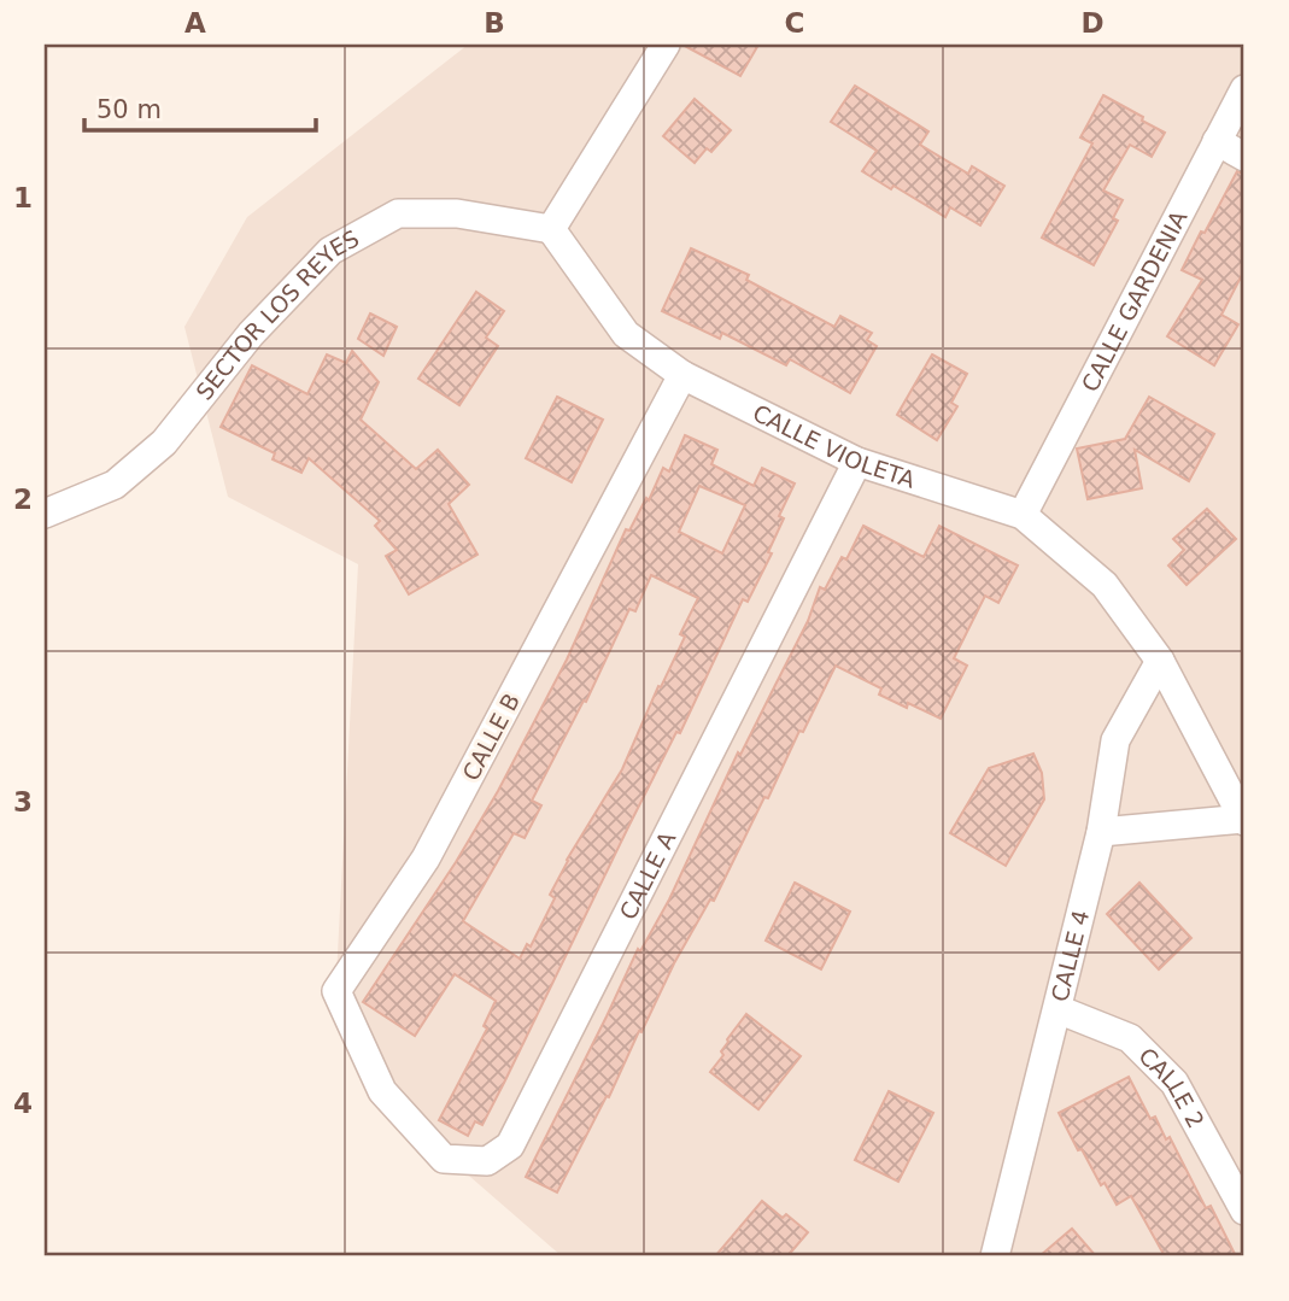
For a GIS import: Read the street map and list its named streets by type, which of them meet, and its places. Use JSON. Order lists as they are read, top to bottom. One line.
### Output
{"streets":{"street":["CALLE GARDENIA","SECTOR LOS REYES","CALLE VIOLETA","CALLE B","CALLE A","CALLE 4","CALLE 2"]},"crossings":[["CALLE GARDENIA","CALLE VIOLETA"],["SECTOR LOS REYES","CALLE VIOLETA"],["CALLE VIOLETA","CALLE B"],["CALLE VIOLETA","CALLE A"],["CALLE VIOLETA","CALLE 4"],["CALLE B","CALLE A"],["CALLE 4","CALLE 2"]],"scale_bar":"50 m","grid":{"columns":["A","B","C","D"],"rows":["1","2","3","4"]}}
